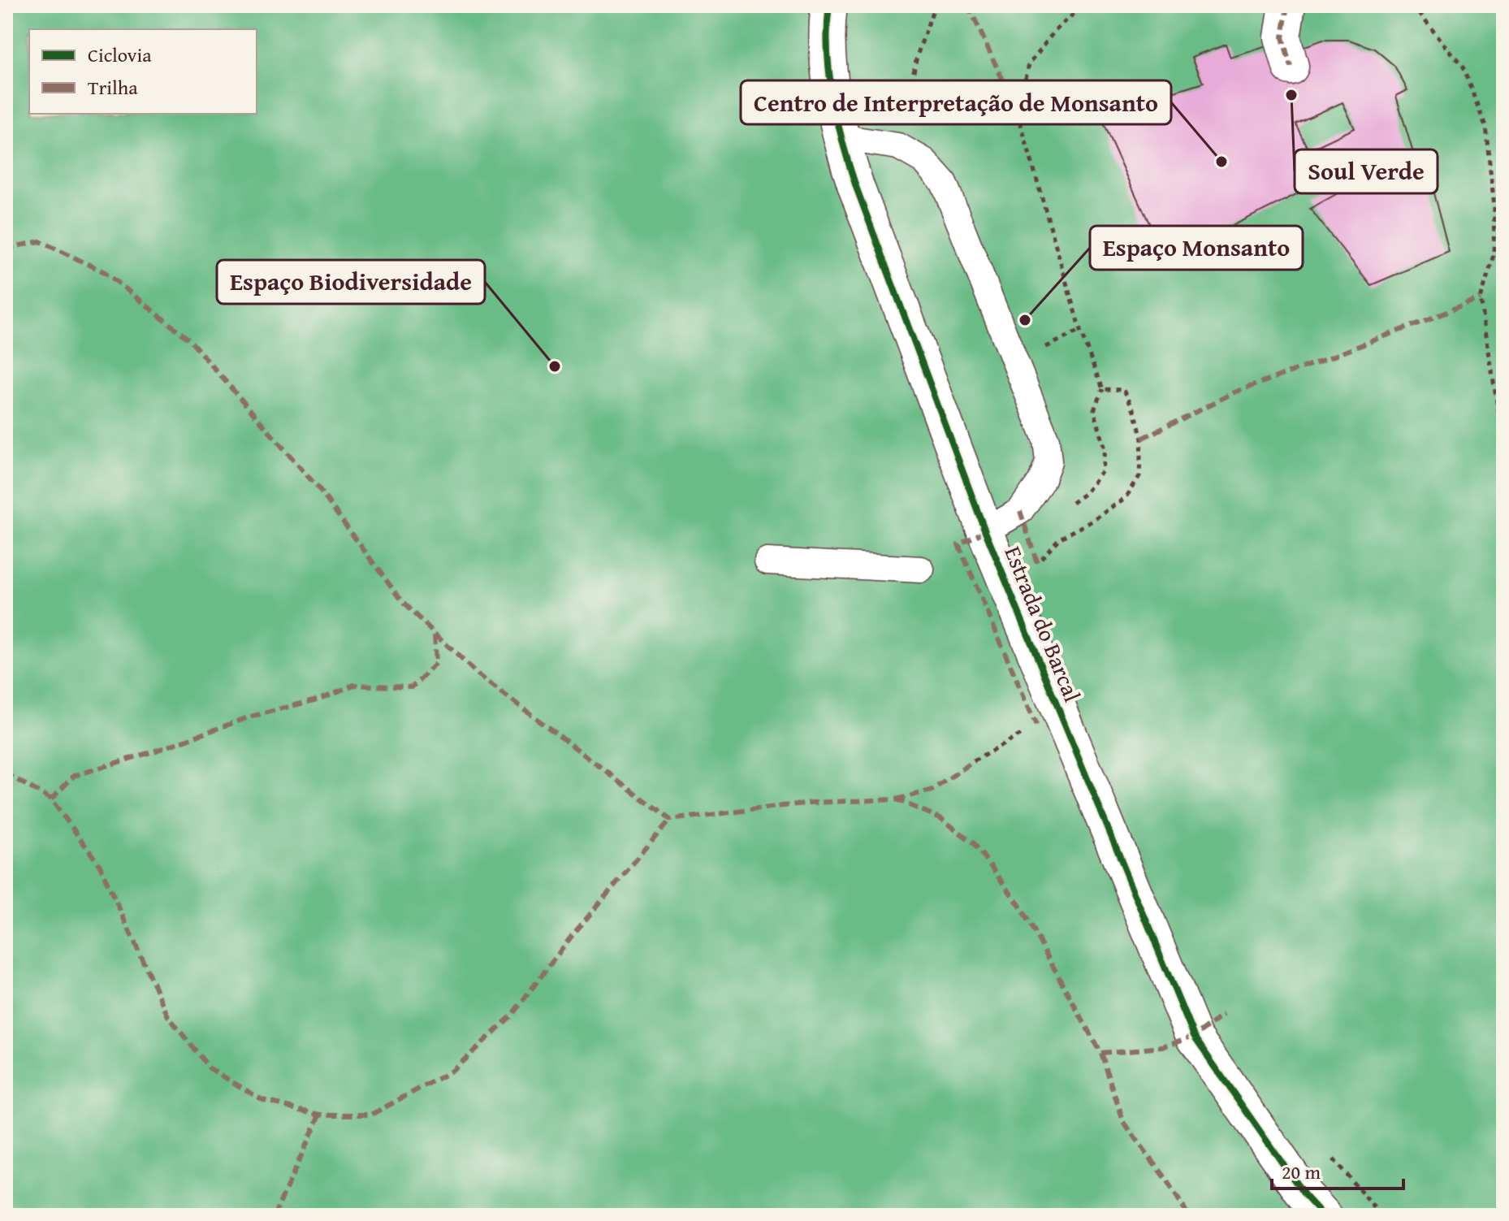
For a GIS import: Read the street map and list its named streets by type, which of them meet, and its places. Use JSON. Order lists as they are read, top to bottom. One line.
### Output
{"streets":{"street":["Estrada do Barcal"]},"places":["Soul Verde","Centro de Interpretação de Monsanto","Espaço Monsanto","Espaço Biodiversidade"],"legend":["Ciclovia","Trilha"],"scale_bar":"20 m"}
